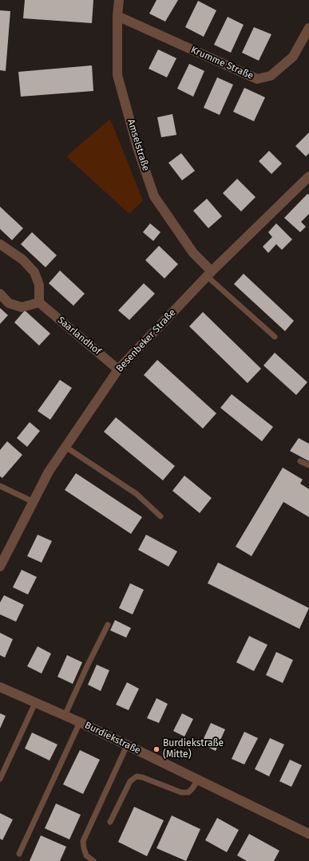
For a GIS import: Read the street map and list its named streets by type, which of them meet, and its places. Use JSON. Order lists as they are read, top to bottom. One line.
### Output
{"streets":{"street":["Krumme Straße","Amselstraße","Saarlandhof","Besenbeker Straße","Burdiekstraße"]},"crossings":[["Krumme Straße","Amselstraße"],["Amselstraße","Besenbeker Straße"],["Saarlandhof","Besenbeker Straße"]],"places":["Burdiekstraße (Mitte)"]}
